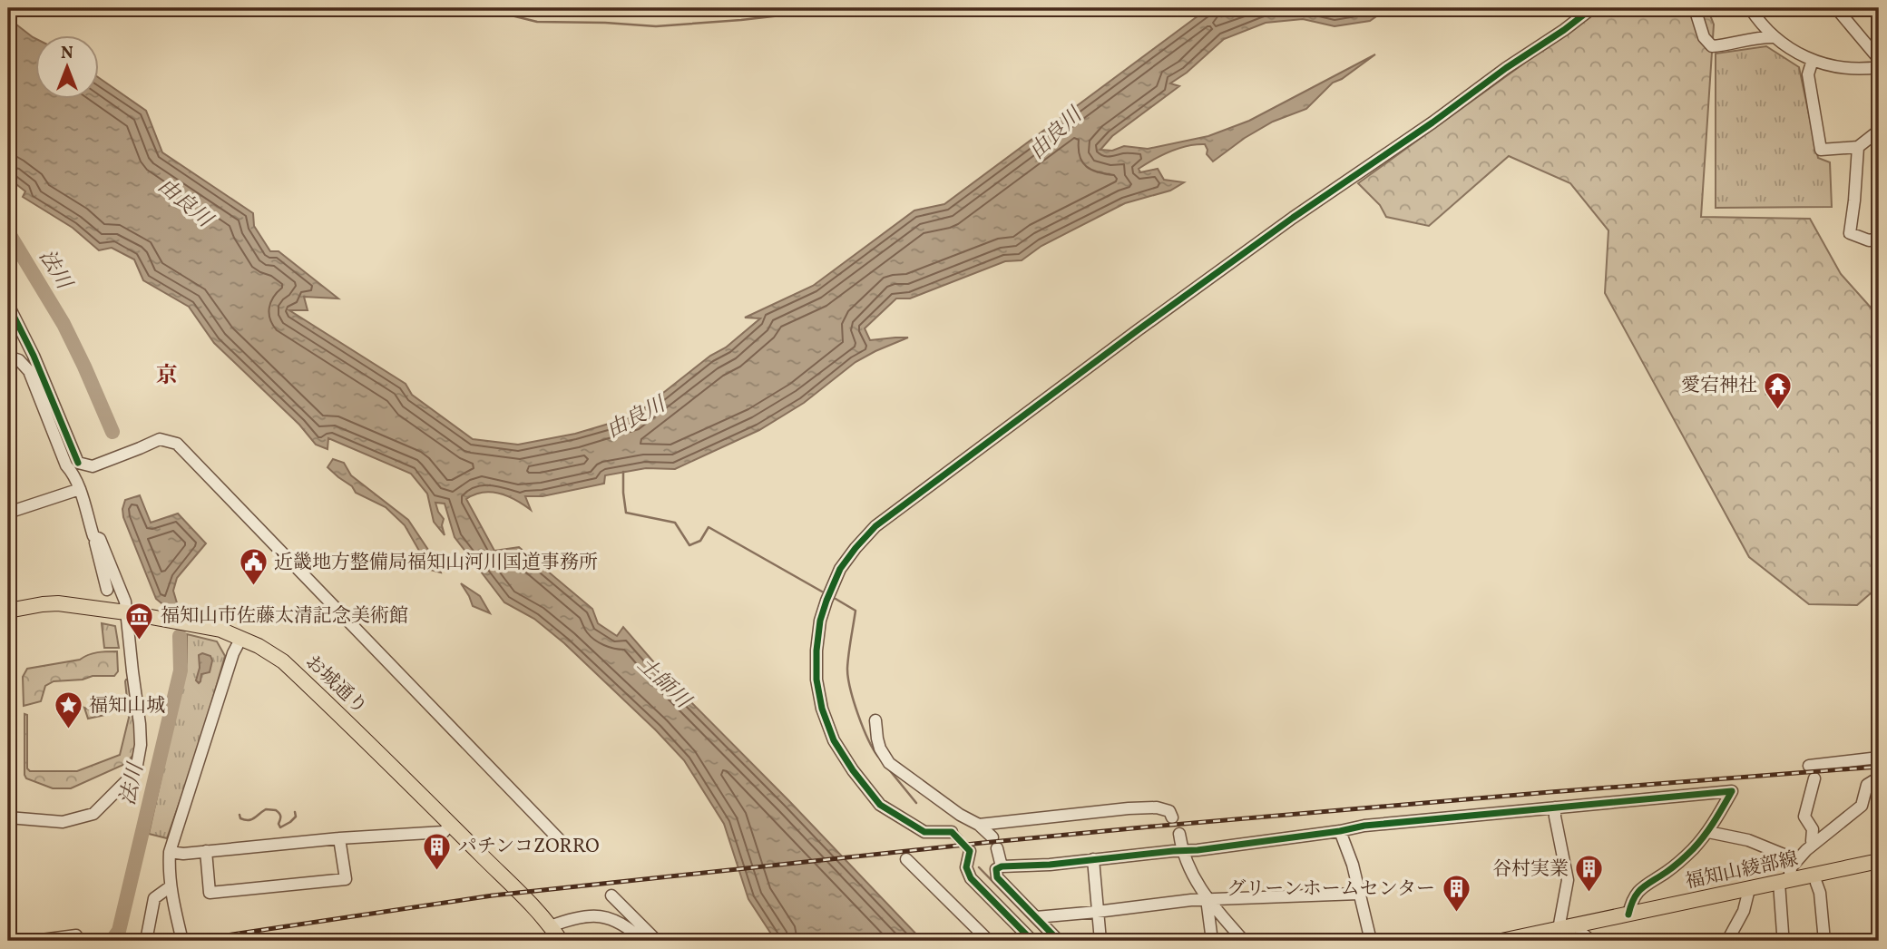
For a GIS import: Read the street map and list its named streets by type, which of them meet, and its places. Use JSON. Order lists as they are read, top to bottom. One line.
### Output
{"streets":{"main road":["お城通り","福知山綾部線"]},"districts":["京"],"water":["由良川","法川","土師川"],"places":{"temple":["愛宕神社"],"public building":["近畿地方整備局福知山河川国道事務所"],"museum":["福知山市佐藤太清記念美術館"],"place":["福知山城"],"building":["パチンコZORRO","谷村実業","グリーンホームセンター"]},"north":"top"}
